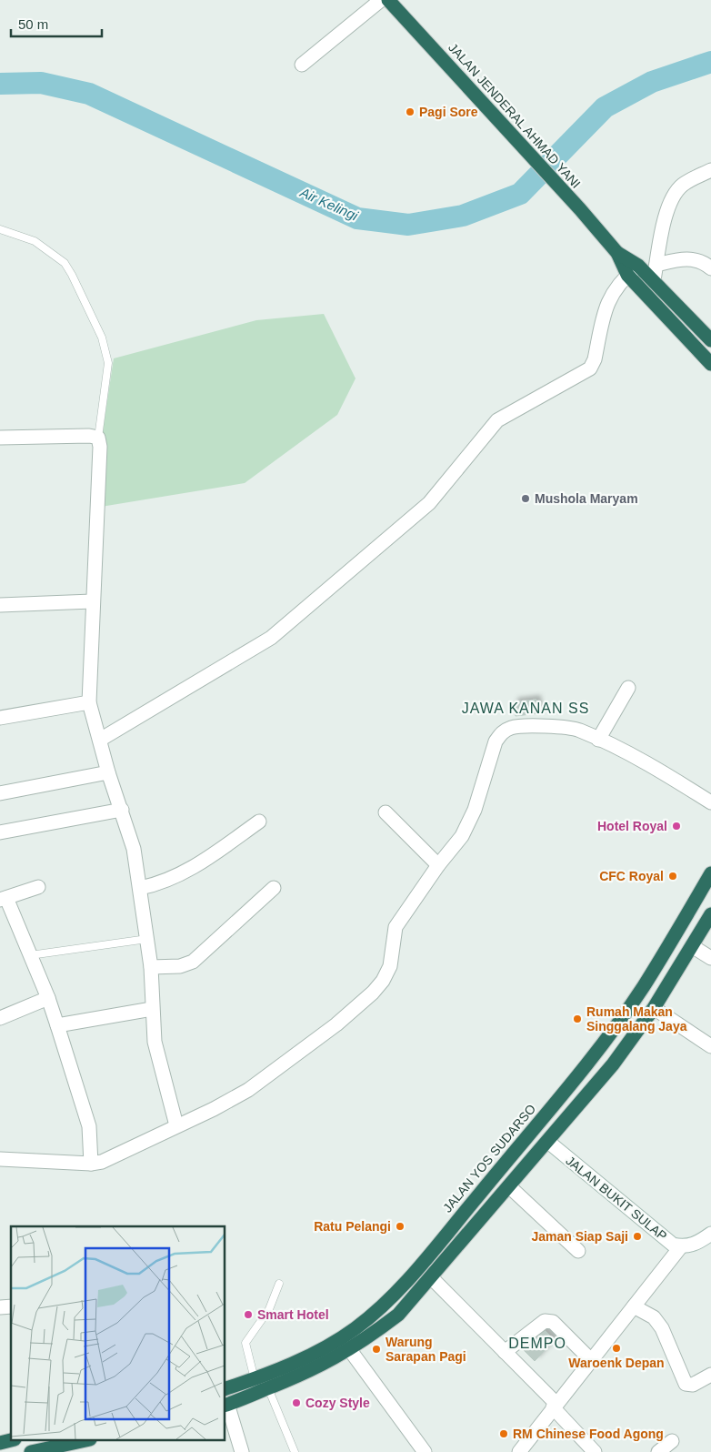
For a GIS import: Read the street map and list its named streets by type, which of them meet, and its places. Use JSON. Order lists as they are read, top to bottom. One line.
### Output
{"streets":{"highway":["JALAN JENDERAL AHMAD YANI","JALAN YOS SUDARSO"],"street":["JALAN BUKIT SULAP"]},"districts":["JAWA KANAN SS","DEMPO"],"water":["Air Kelingi"],"places":["Pagi Sore","Mushola Maryam","Hotel Royal","CFC Royal","Rumah Makan Singgalang Jaya","Ratu Pelangi","Jaman Siap Saji","Smart Hotel","Waroenk Depan","Warung Sarapan Pagi","Cozy Style","RM Chinese Food Agong"],"scale_bar":"50 m"}
